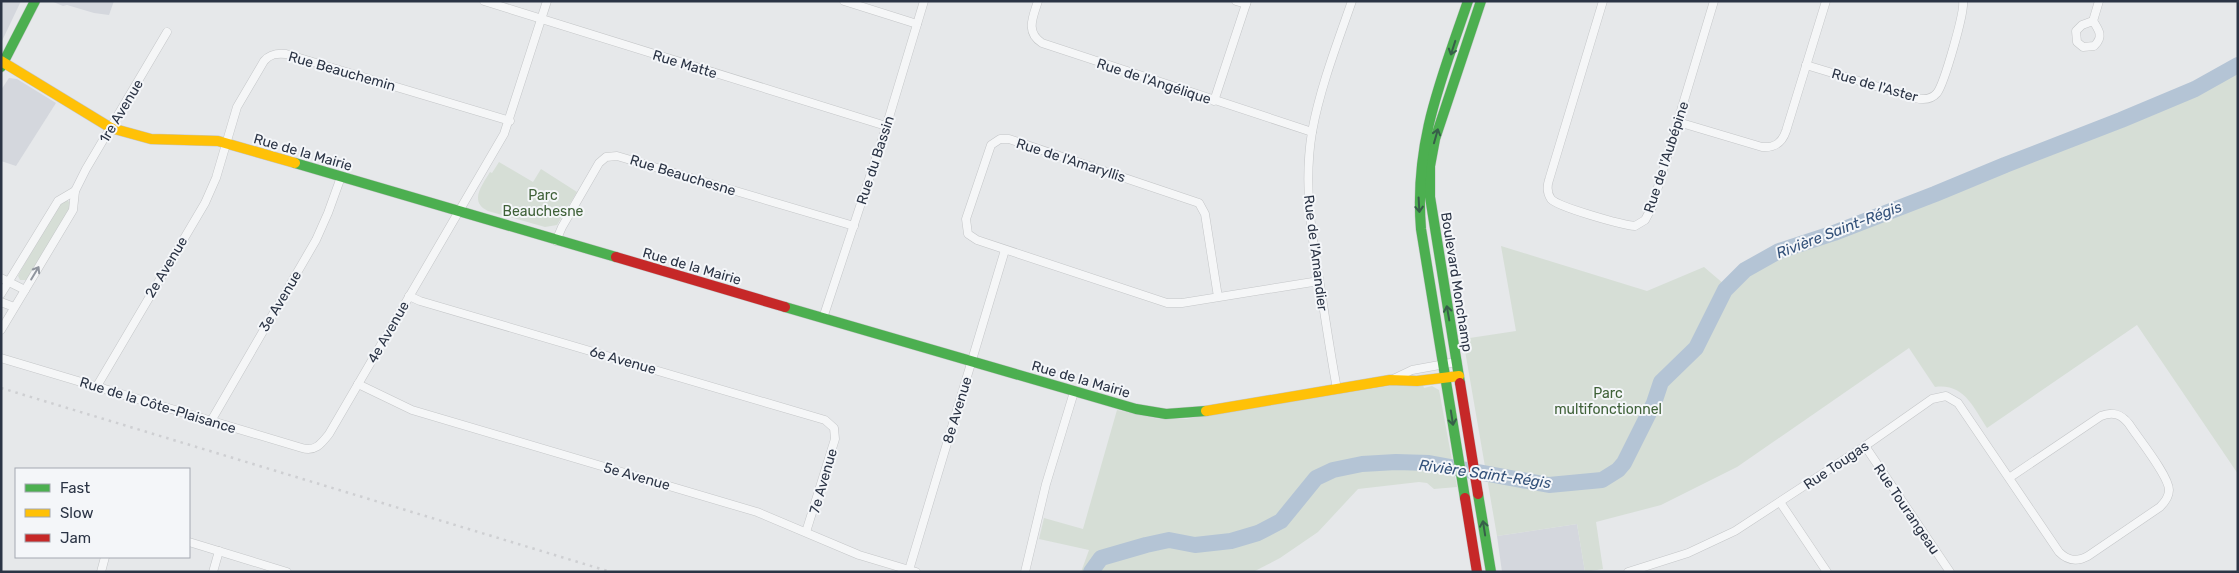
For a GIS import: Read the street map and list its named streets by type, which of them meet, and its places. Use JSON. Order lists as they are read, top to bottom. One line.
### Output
{"streets":{"street":["Rue Matte","Rue Beauchemin","Rue de l'Angélique","Rue de l'Aster","1re Avenue","Rue de la Mairie","Rue de l'Aubépine","Rue du Bassin","Rue de l'Amaryllis","Rue Beauchesne","Rue de l'Amandier","2e Avenue","Boulevard Monchamp","3e Avenue","4e Avenue","6e Avenue","Rue de la Côte-Plaisance","8e Avenue","Rue Tougas","5e Avenue","7e Avenue","Rue Tourangeau"]},"crossings":[["Rue Matte","Rue du Bassin"],["Rue Matte","4e Avenue"],["Rue Beauchemin","Rue de la Mairie"],["Rue Beauchemin","2e Avenue"],["Rue Beauchemin","4e Avenue"],["Rue de l'Angélique","Rue de l'Amandier"],["1re Avenue","Rue de la Mairie"],["Rue de la Mairie","Rue du Bassin"],["Rue de la Mairie","Rue Beauchesne"],["Rue de la Mairie","Rue de l'Amandier"],["Rue de la Mairie","2e Avenue"],["Rue de la Mairie","Boulevard Monchamp"],["Rue de la Mairie","3e Avenue"],["Rue de la Mairie","4e Avenue"],["Rue de la Mairie","8e Avenue"],["Rue du Bassin","Rue Beauchesne"],["Rue de l'Amaryllis","Rue de l'Amandier"],["Rue de l'Amaryllis","8e Avenue"],["2e Avenue","Rue de la Côte-Plaisance"],["3e Avenue","Rue de la Côte-Plaisance"],["4e Avenue","6e Avenue"],["4e Avenue","Rue de la Côte-Plaisance"],["4e Avenue","5e Avenue"],["6e Avenue","7e Avenue"],["8e Avenue","5e Avenue"],["Rue Tougas","Rue Tourangeau"],["5e Avenue","7e Avenue"]],"water":["Rivière Saint-Régis"],"parks":["Parc Beauchesne","Parc multifonctionnel"],"legend":["Fast","Slow","Jam"]}
